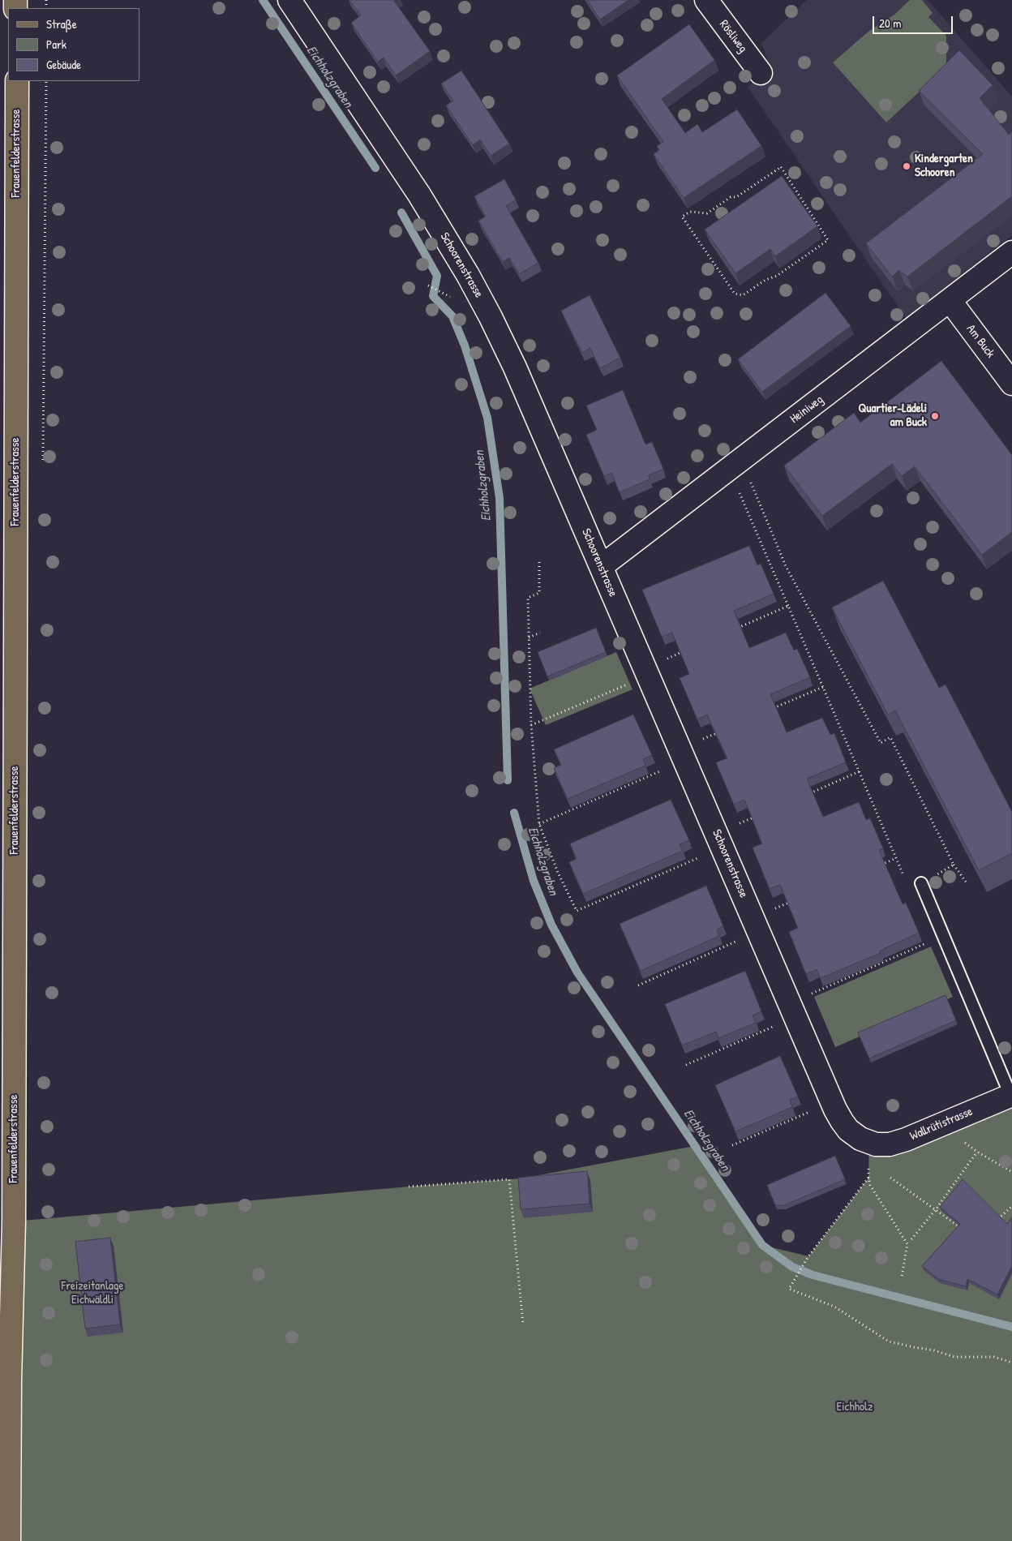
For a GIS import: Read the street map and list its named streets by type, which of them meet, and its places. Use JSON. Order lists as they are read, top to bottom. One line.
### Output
{"streets":{"main road":["Frauenfelderstrasse"],"street":["Rösliweg","Schoorenstrasse","Am Buck","Heiniweg","Wallrütistrasse"]},"crossings":[["Schoorenstrasse","Heiniweg"],["Schoorenstrasse","Wallrütistrasse"],["Am Buck","Heiniweg"]],"water":["Eichholzgraben"],"parks":["Freizeitanlage Eichwäldli","Eichholz"],"places":["Kindergarten Schooren","Quartier-Lädeli am Buck"],"legend":["Straße","Park","Gebäude"],"scale_bar":"20 m"}
